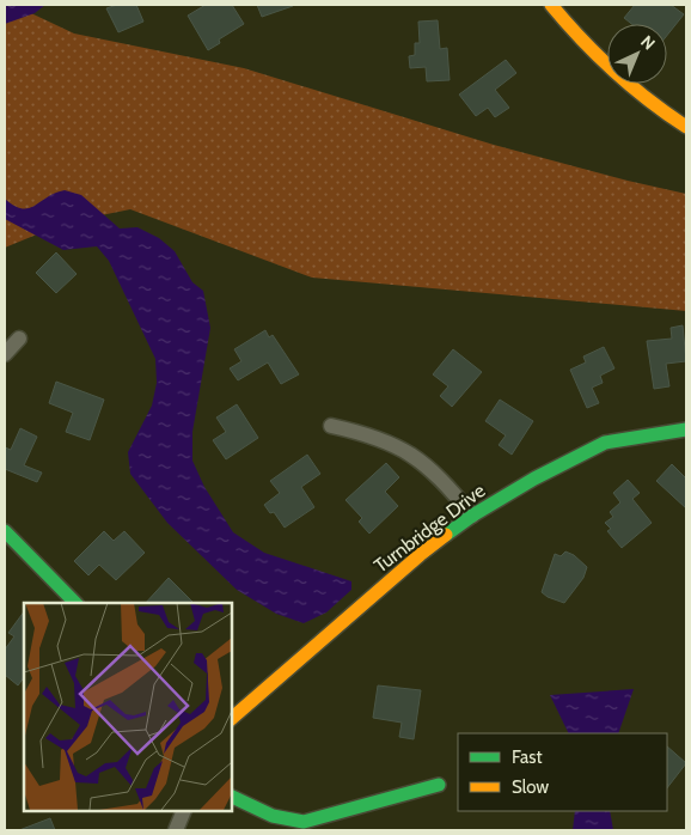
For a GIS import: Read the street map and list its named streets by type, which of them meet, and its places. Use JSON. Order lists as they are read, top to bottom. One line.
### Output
{"streets":{"street":["Turnbridge Drive"]},"legend":["Fast","Slow"],"north":"top right"}
